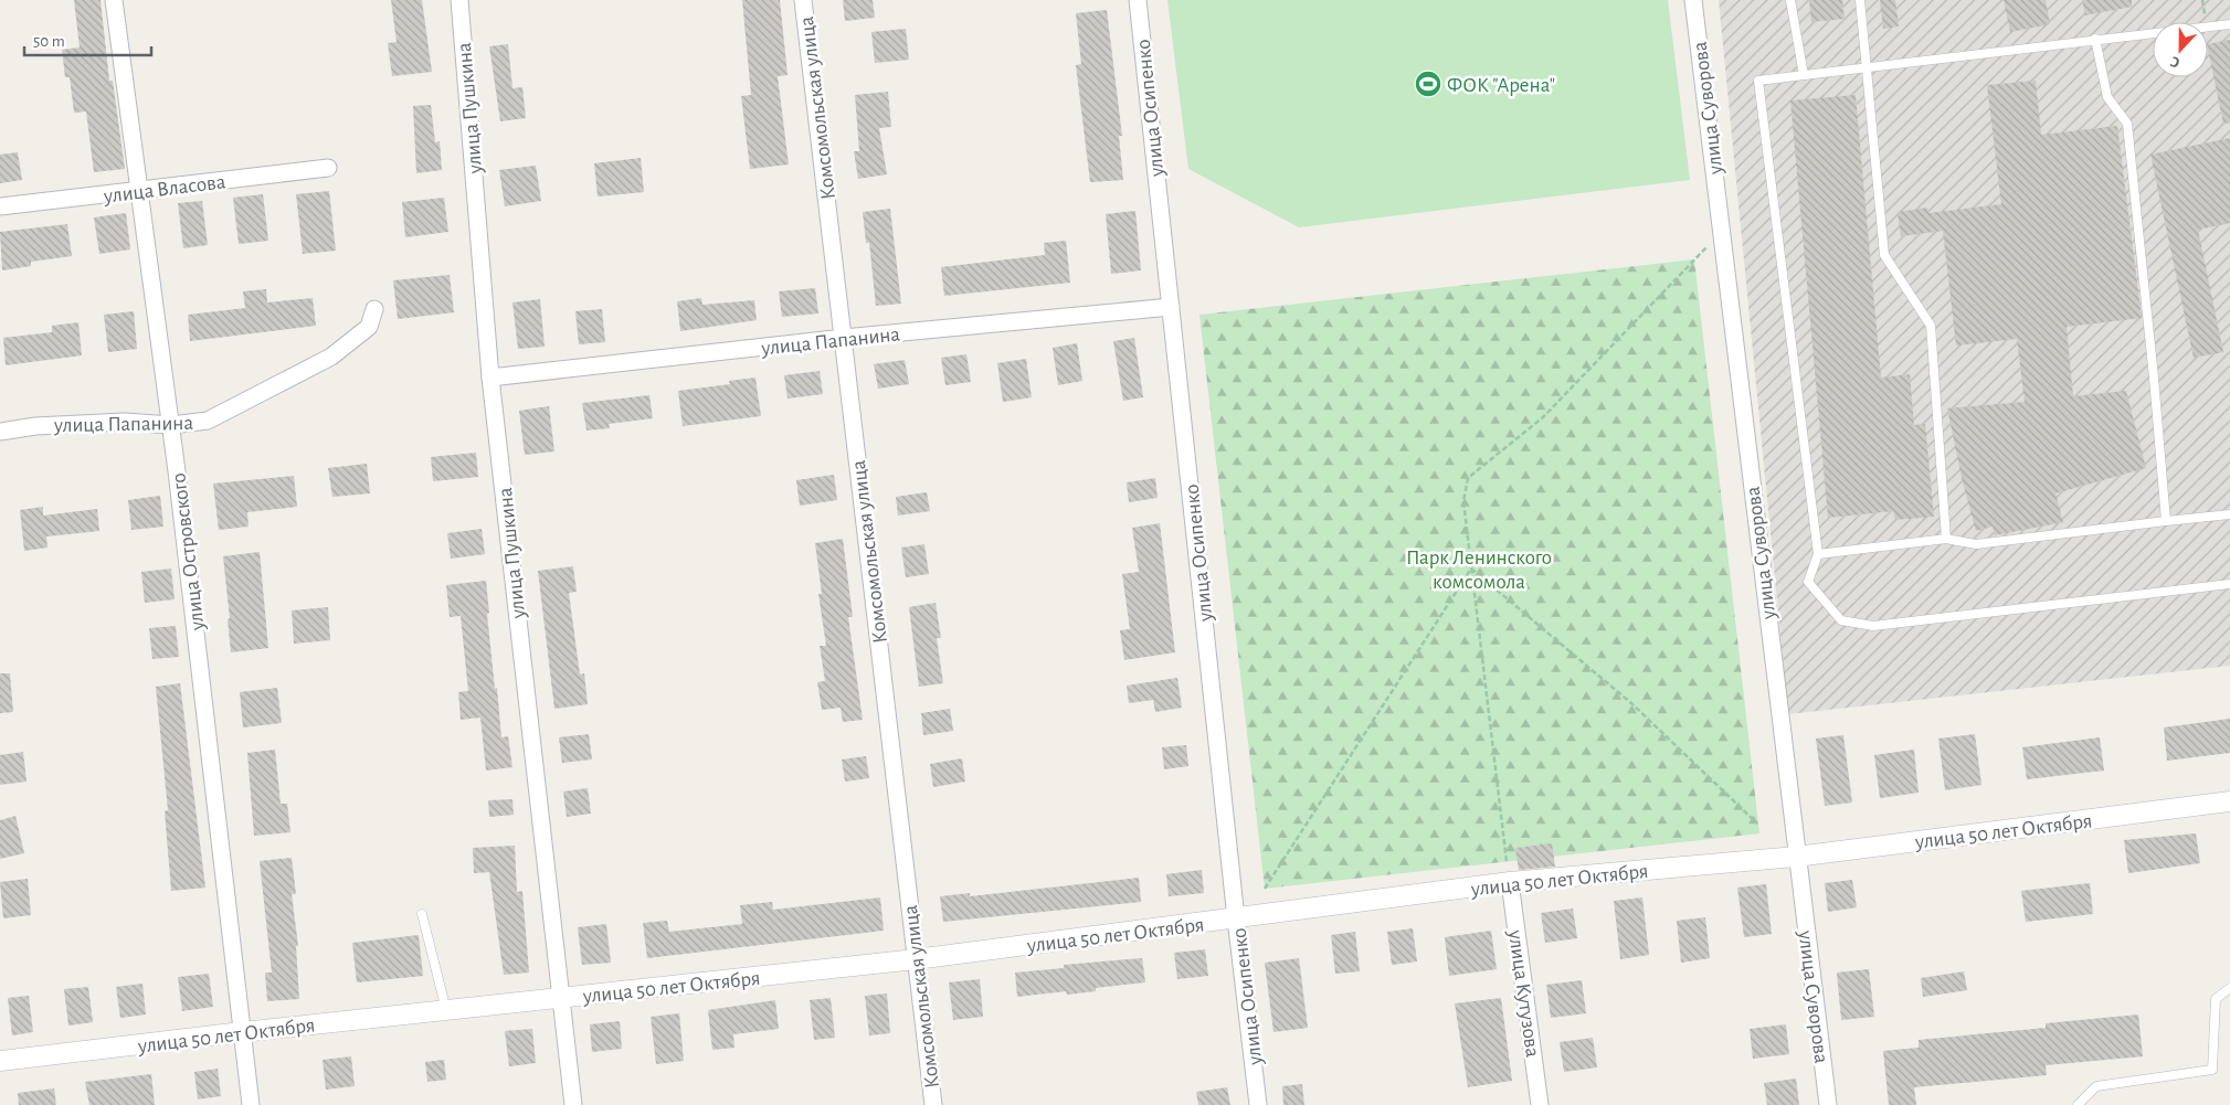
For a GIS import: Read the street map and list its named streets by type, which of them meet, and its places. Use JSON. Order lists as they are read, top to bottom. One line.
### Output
{"streets":{"street":["улица Пушкина","Комсомольская улица","улица Осипенко","улица Суворова","улица Власова","улица Папанина","улица Островского","улица 50 лет Октября","улица Кутузова"]},"crossings":[["улица Пушкина","улица Папанина"],["улица Пушкина","улица 50 лет Октября"],["Комсомольская улица","улица Папанина"],["Комсомольская улица","улица 50 лет Октября"],["улица Осипенко","улица Папанина"],["улица Осипенко","улица 50 лет Октября"],["улица Суворова","улица 50 лет Октября"],["улица Власова","улица Островского"],["улица Папанина","улица Островского"],["улица Островского","улица 50 лет Октября"],["улица 50 лет Октября","улица Кутузова"]],"parks":["Парк Ленинского комсомола"],"places":{"sports":["ФОК \"Арена\""]},"scale_bar":"50 m","north":"bottom"}
